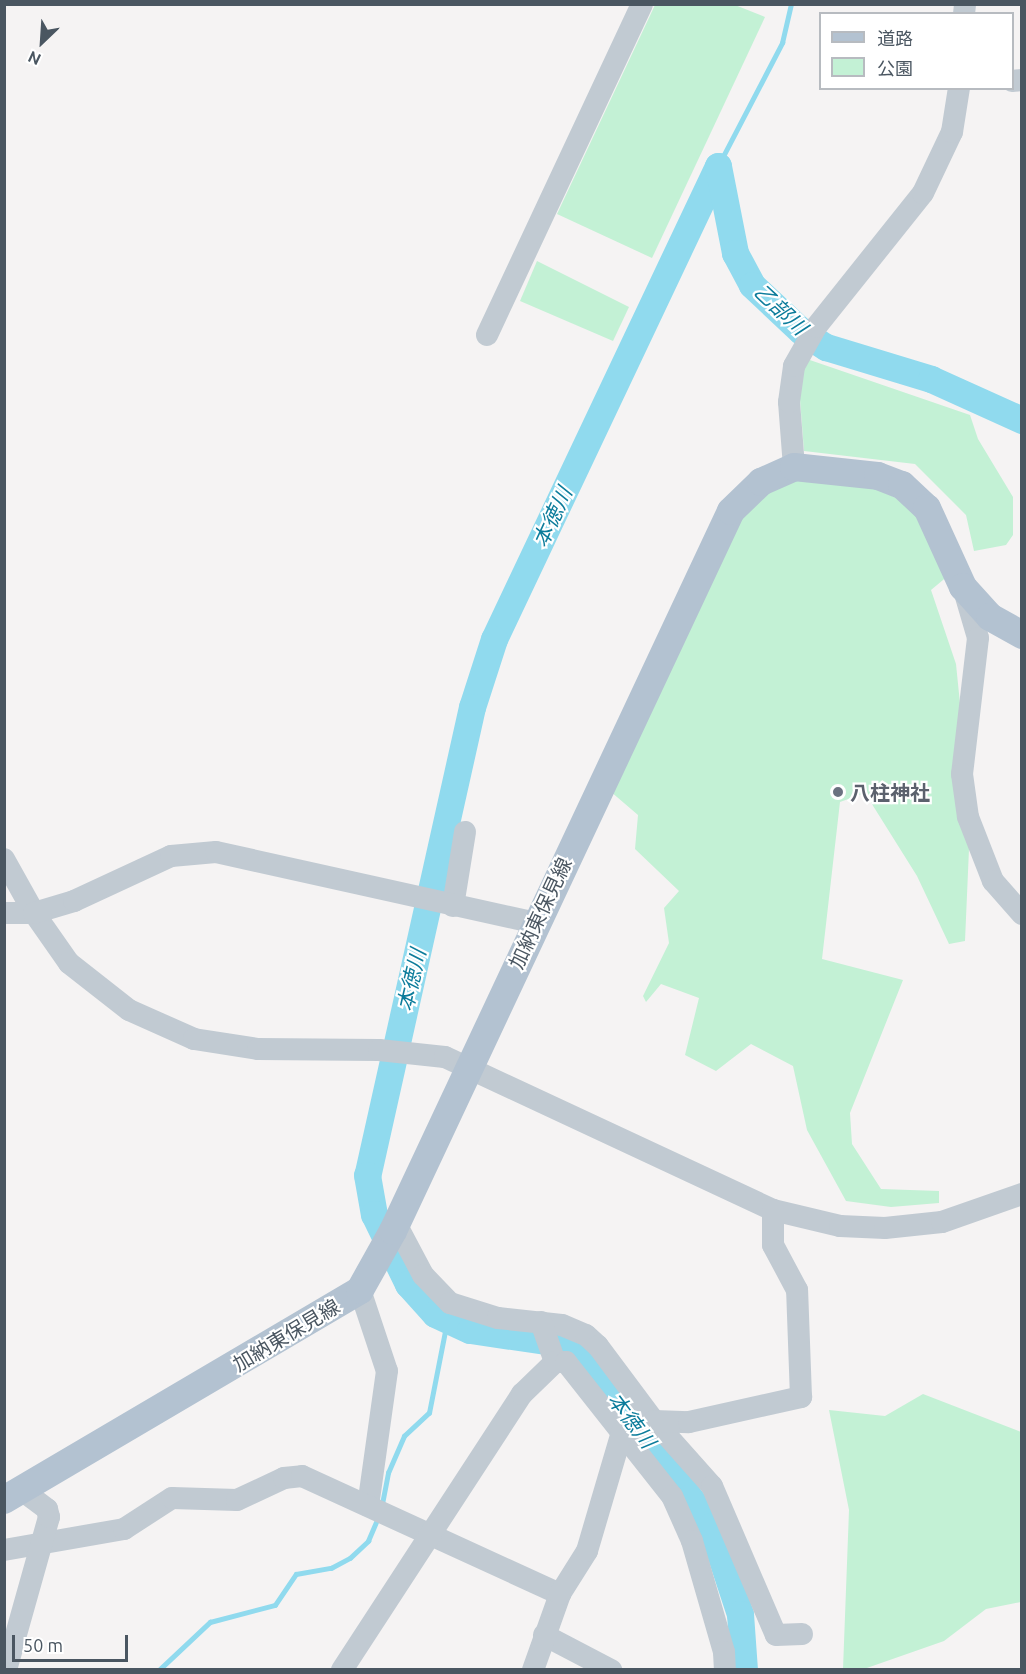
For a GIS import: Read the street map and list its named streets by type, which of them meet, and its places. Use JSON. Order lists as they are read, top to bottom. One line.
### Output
{"streets":{"main road":["加納東保見線"]},"water":["乙部川","本徳川"],"places":["八柱神社"],"legend":["道路","公園"],"scale_bar":"50 m","north":"bottom left"}
